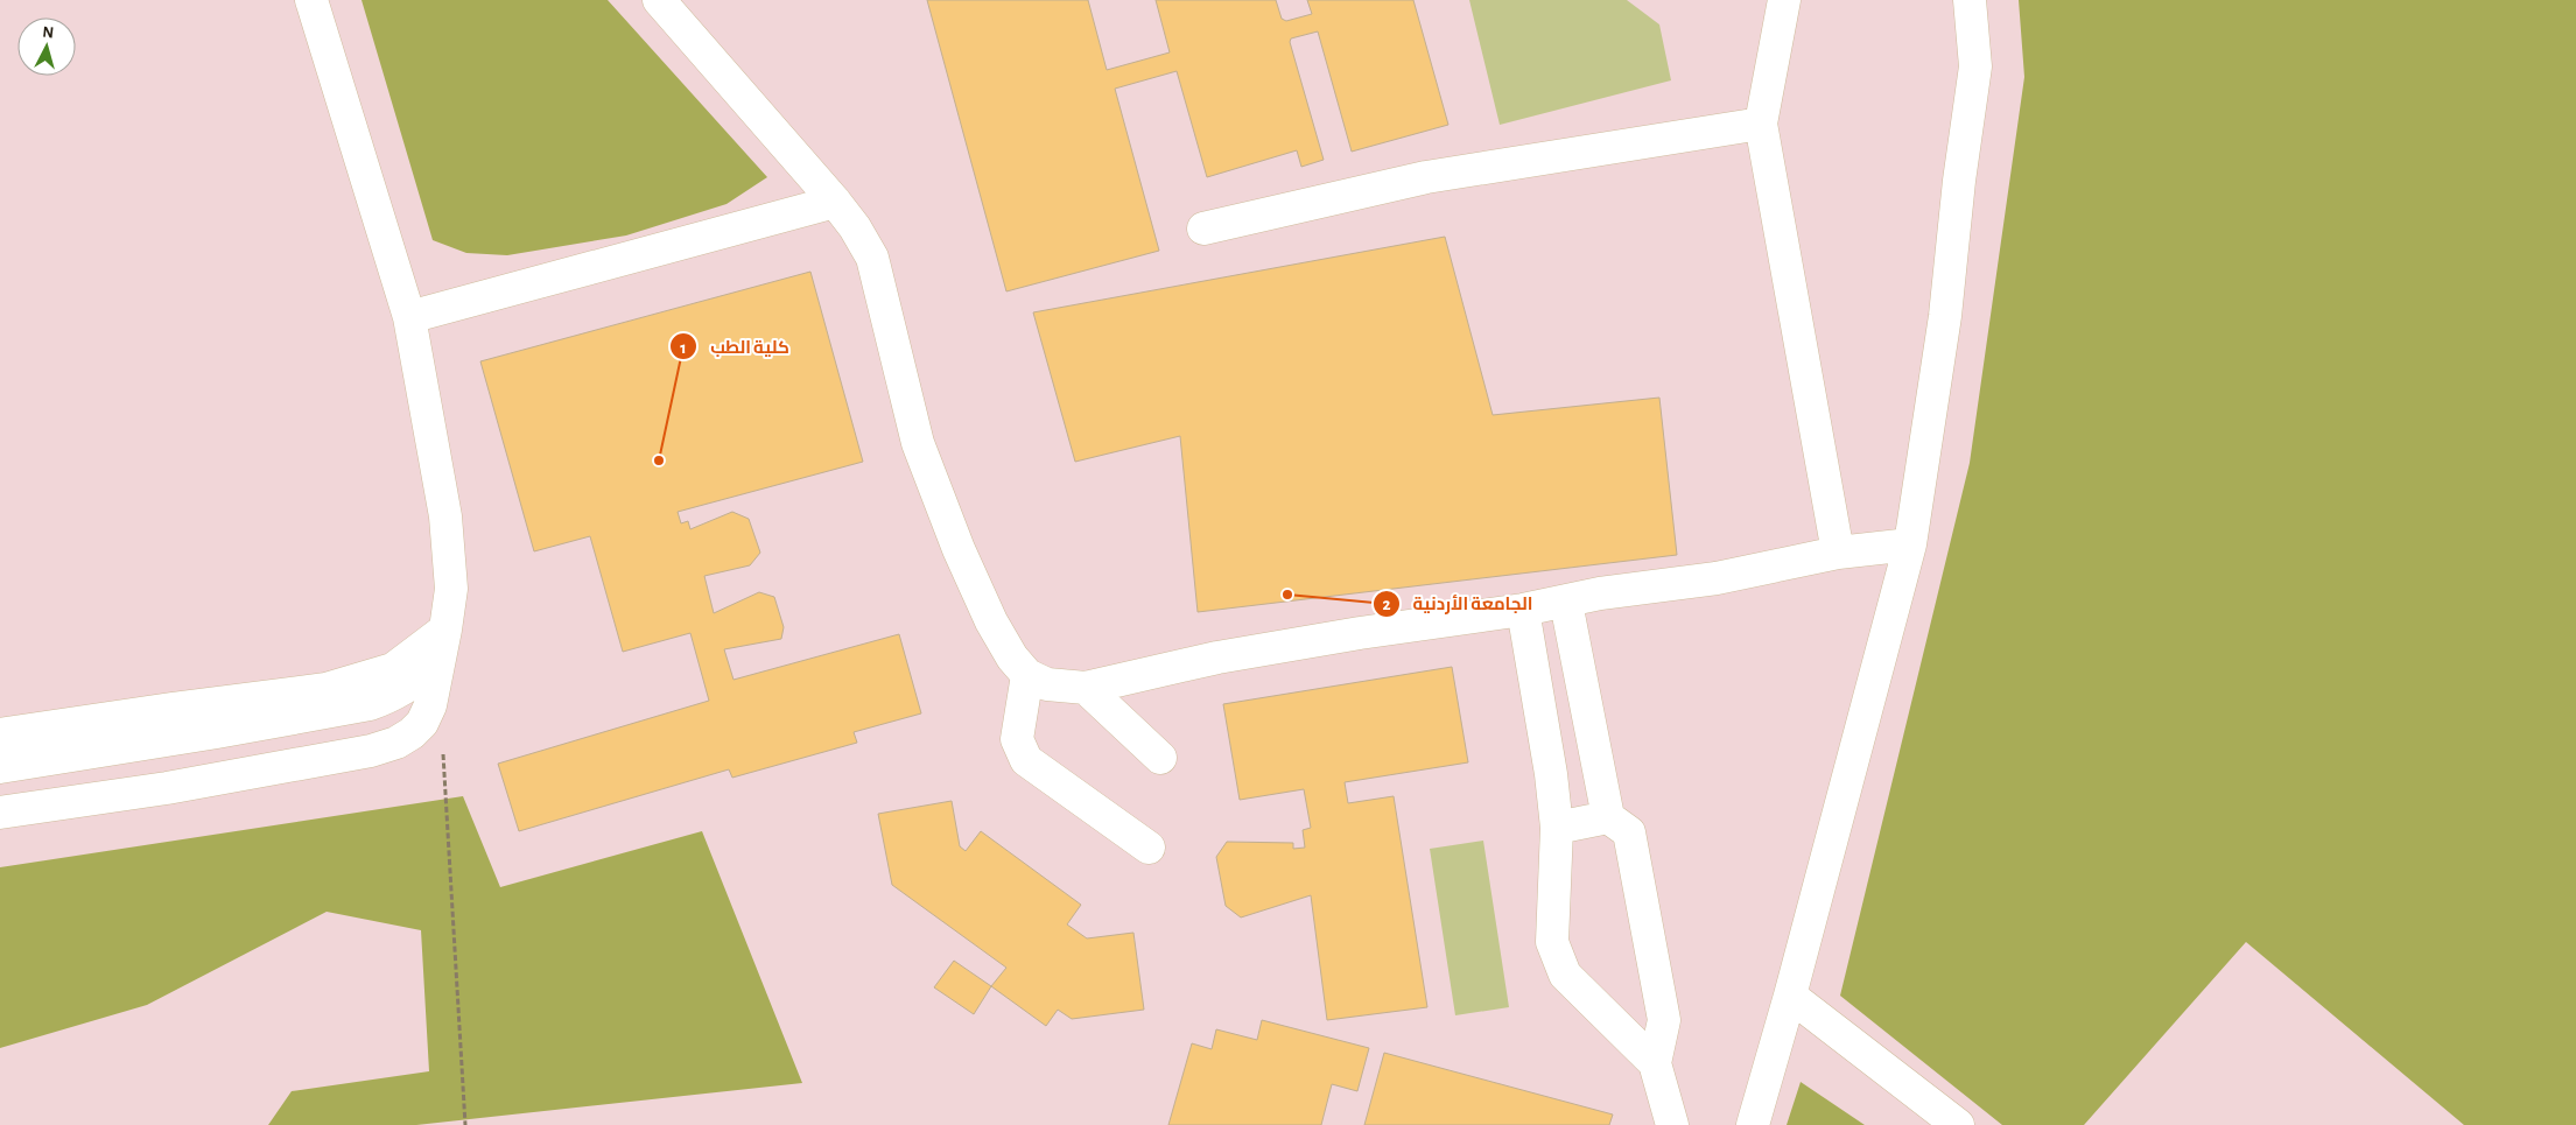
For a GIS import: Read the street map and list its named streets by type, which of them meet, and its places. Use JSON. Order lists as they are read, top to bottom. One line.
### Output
{"places":["كلية الطب","الجامعة الأردنية"],"north":"top"}
